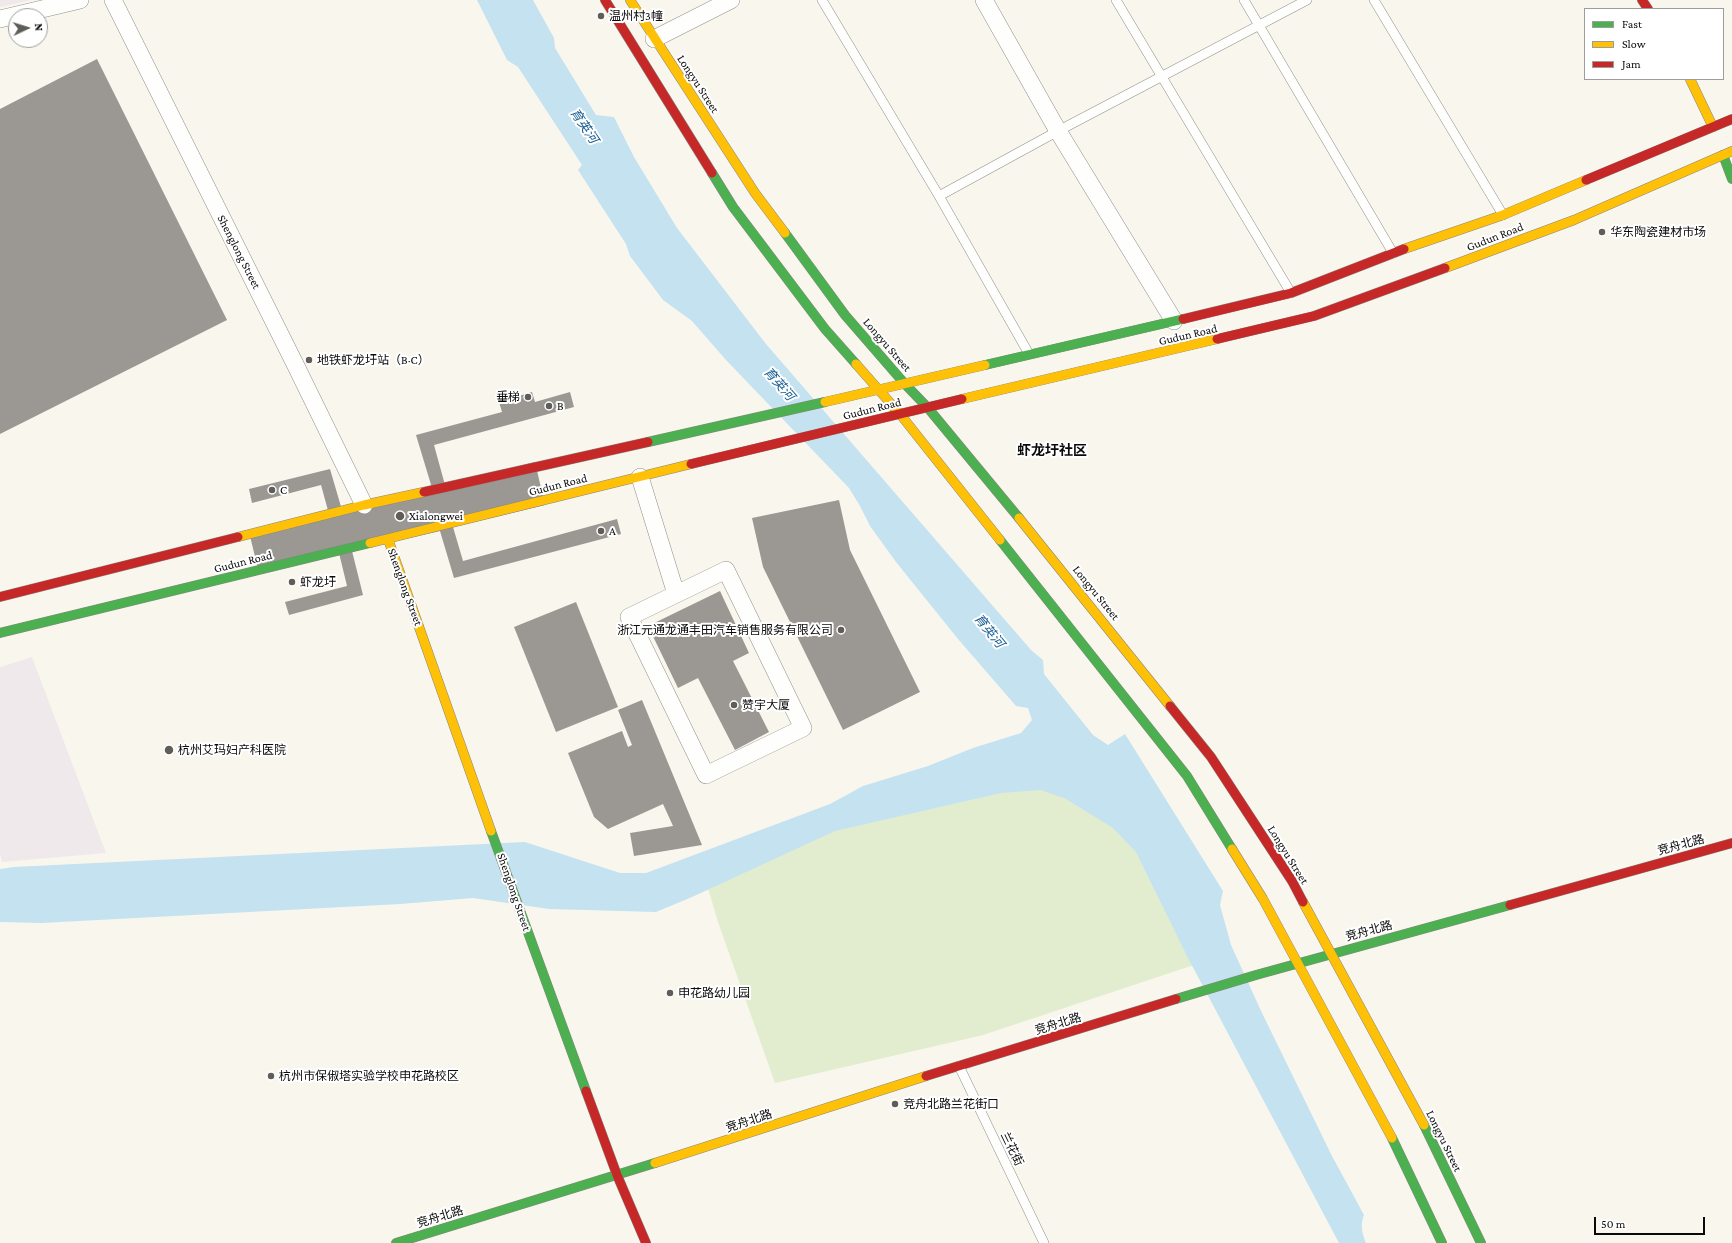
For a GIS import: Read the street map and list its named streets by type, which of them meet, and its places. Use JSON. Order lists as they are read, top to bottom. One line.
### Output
{"streets":{"street":["Longyu Street","Gudun Road","Shenglong Street","竞舟北路"],"lane":["兰花街"]},"crossings":[["Longyu Street","Gudun Road"],["Longyu Street","竞舟北路"],["Gudun Road","Shenglong Street"],["Shenglong Street","竞舟北路"],["竞舟北路","兰花街"]],"districts":["虾龙圩社区"],"water":["育英河"],"places":["温州村3幢","华东陶瓷建材市场","地铁虾龙圩站（B·C）","垂梯","B","C","Xialongwei","A","虾龙圩","浙江元通龙通丰田汽车销售服务有限公司","赞宇大厦","杭州艾玛妇产科医院","申花路幼儿园","杭州市保俶塔实验学校申花路校区","竞舟北路兰花街口"],"legend":["Fast","Slow","Jam"],"scale_bar":"50 m","north":"right"}
